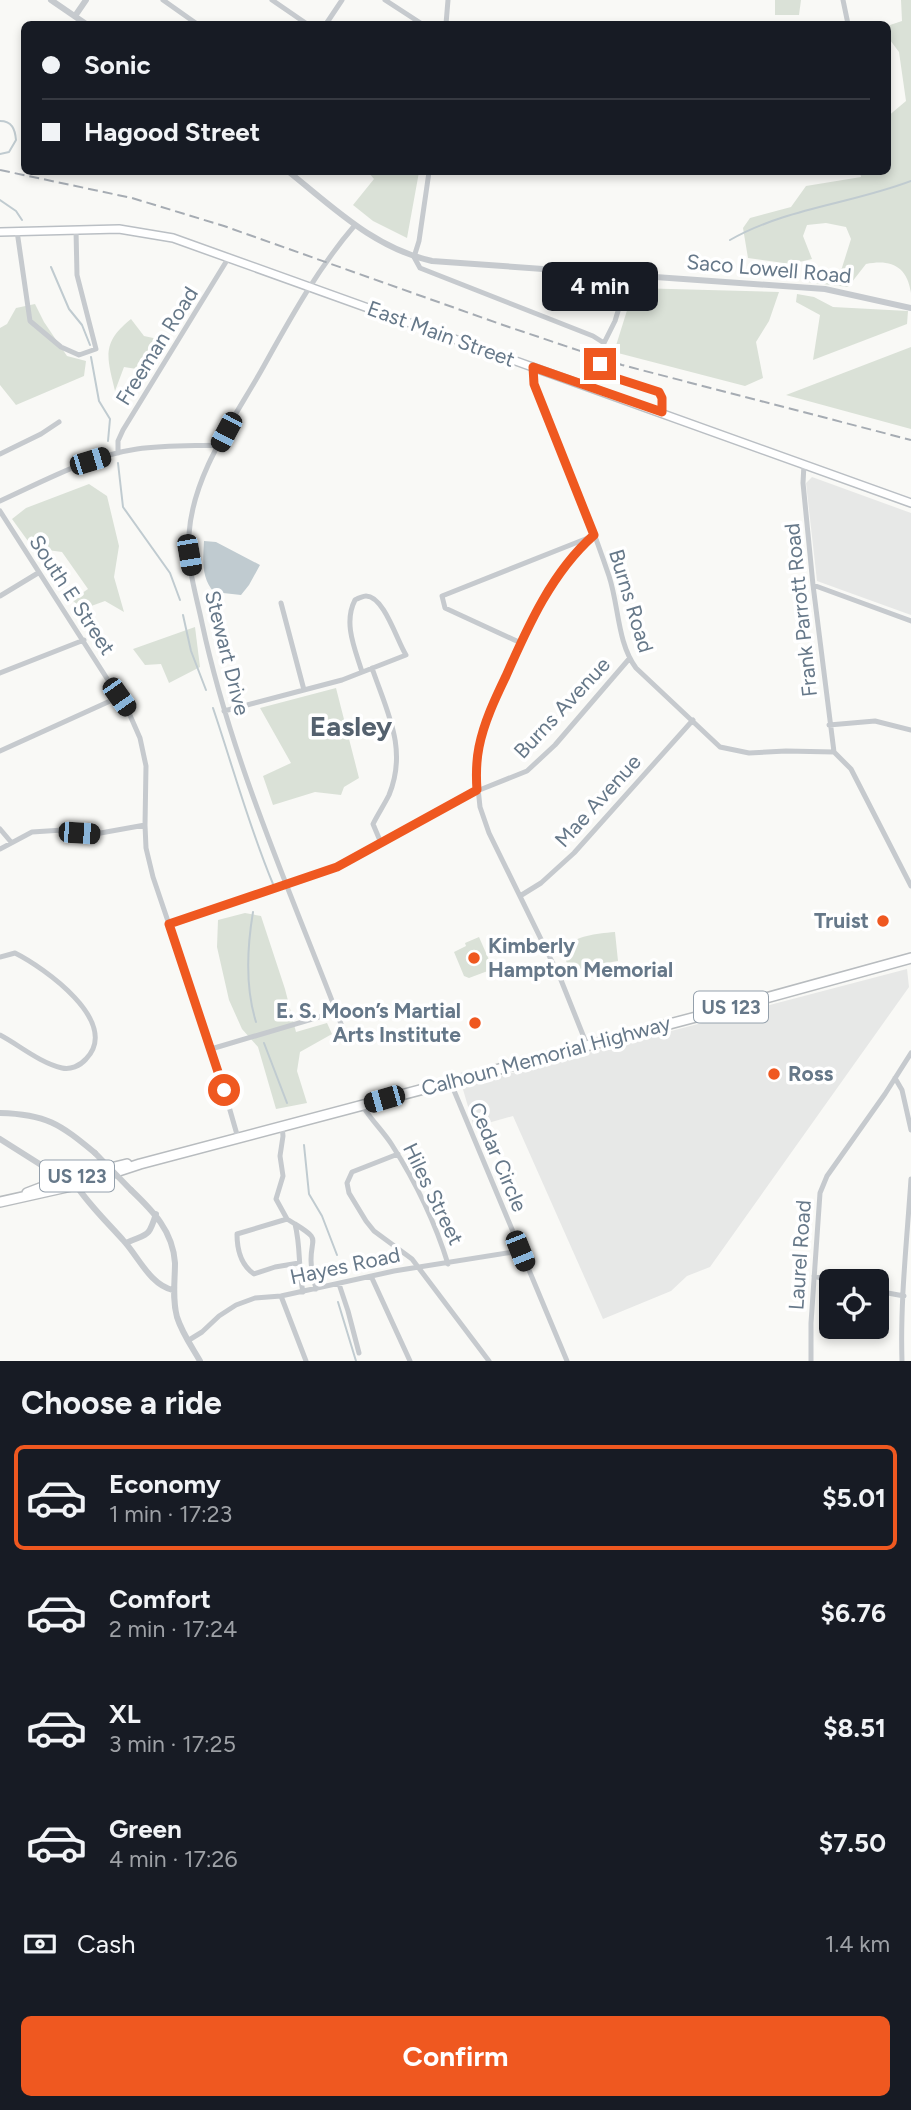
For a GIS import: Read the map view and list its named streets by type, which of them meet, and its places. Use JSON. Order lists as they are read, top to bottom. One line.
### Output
{"streets":{"highway":["US 123","Calhoun Memorial Highway"],"main road":["East Main Street"],"street":["Saco Lowell Road","Freeman Road","South E Street","Burns Road","Frank Parrott Road","Stewart Drive","Burns Avenue","Mae Avenue","Cedar Circle","Hiles Street","Laurel Road","Hayes Road"]},"crossings":[["Saco Lowell Road","Stewart Drive"],["East Main Street","Freeman Road"],["East Main Street","Burns Road"],["East Main Street","Frank Parrott Road"],["East Main Street","Stewart Drive"],["South E Street","Burns Avenue"],["South E Street","Calhoun Memorial Highway"],["Burns Road","Frank Parrott Road"],["Burns Road","Burns Avenue"],["Burns Road","Mae Avenue"],["Stewart Drive","Burns Avenue"],["Calhoun Memorial Highway","Cedar Circle"],["Calhoun Memorial Highway","Hiles Street"],["Cedar Circle","Hayes Road"],["Hiles Street","Hayes Road"]],"districts":["Easley"],"places":["Truist","Kimberly Hampton Memorial","E. S. Moon’s Martial Arts Institute","Ross"],"page":{"banner":["Sonic","Hagood Street"],"bubble":"4 min","heading":"Choose a ride","list":[{"name":"Economy","note":"1 min · 17:23","value":"$5.01"},{"name":"Comfort","note":"2 min · 17:24","value":"$6.76"},{"name":"XL","note":"3 min · 17:25","value":"$8.51"},{"name":"Green","note":"4 min · 17:26","value":"$7.50"}],"pay":["Cash","1.4 km"],"buttons":"Confirm"}}
